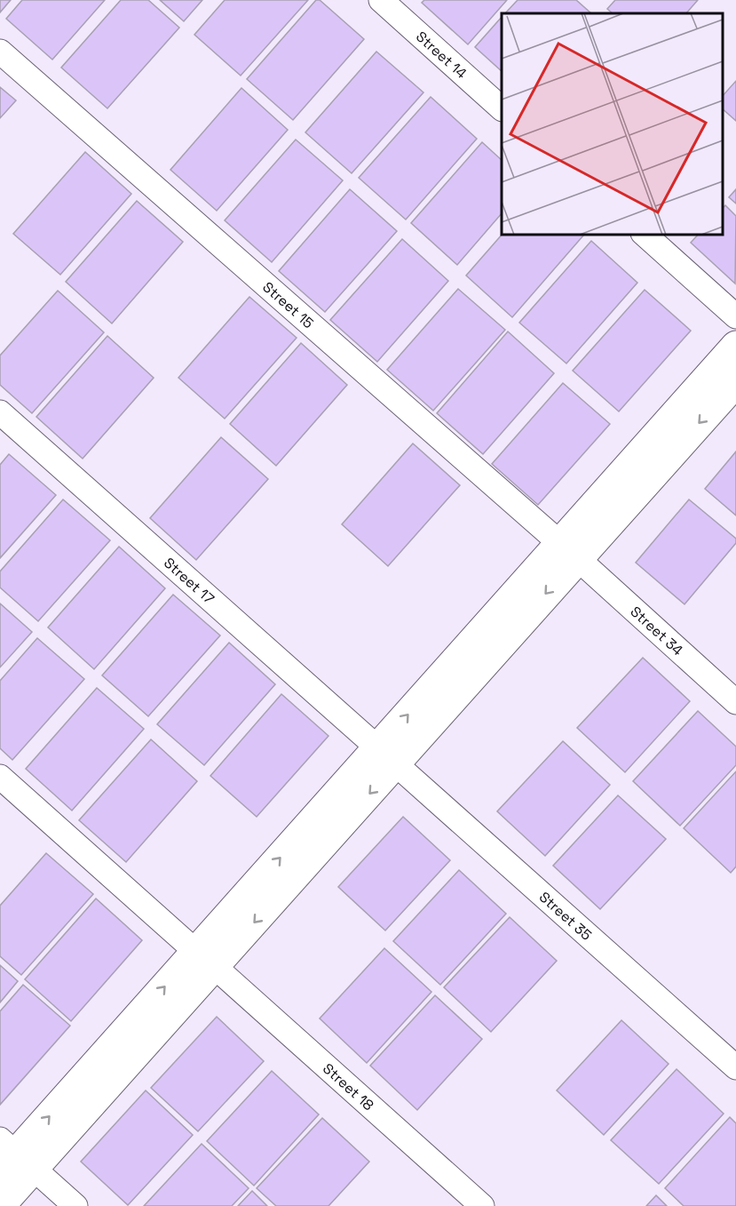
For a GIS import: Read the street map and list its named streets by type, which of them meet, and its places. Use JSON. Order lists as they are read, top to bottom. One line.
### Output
{"streets":{"street":["Street 14","Street 15","Street 17","Street 34","Street 35","Street 18"]},"crossings":[["Street 15","Street 34"],["Street 17","Street 35"]]}
